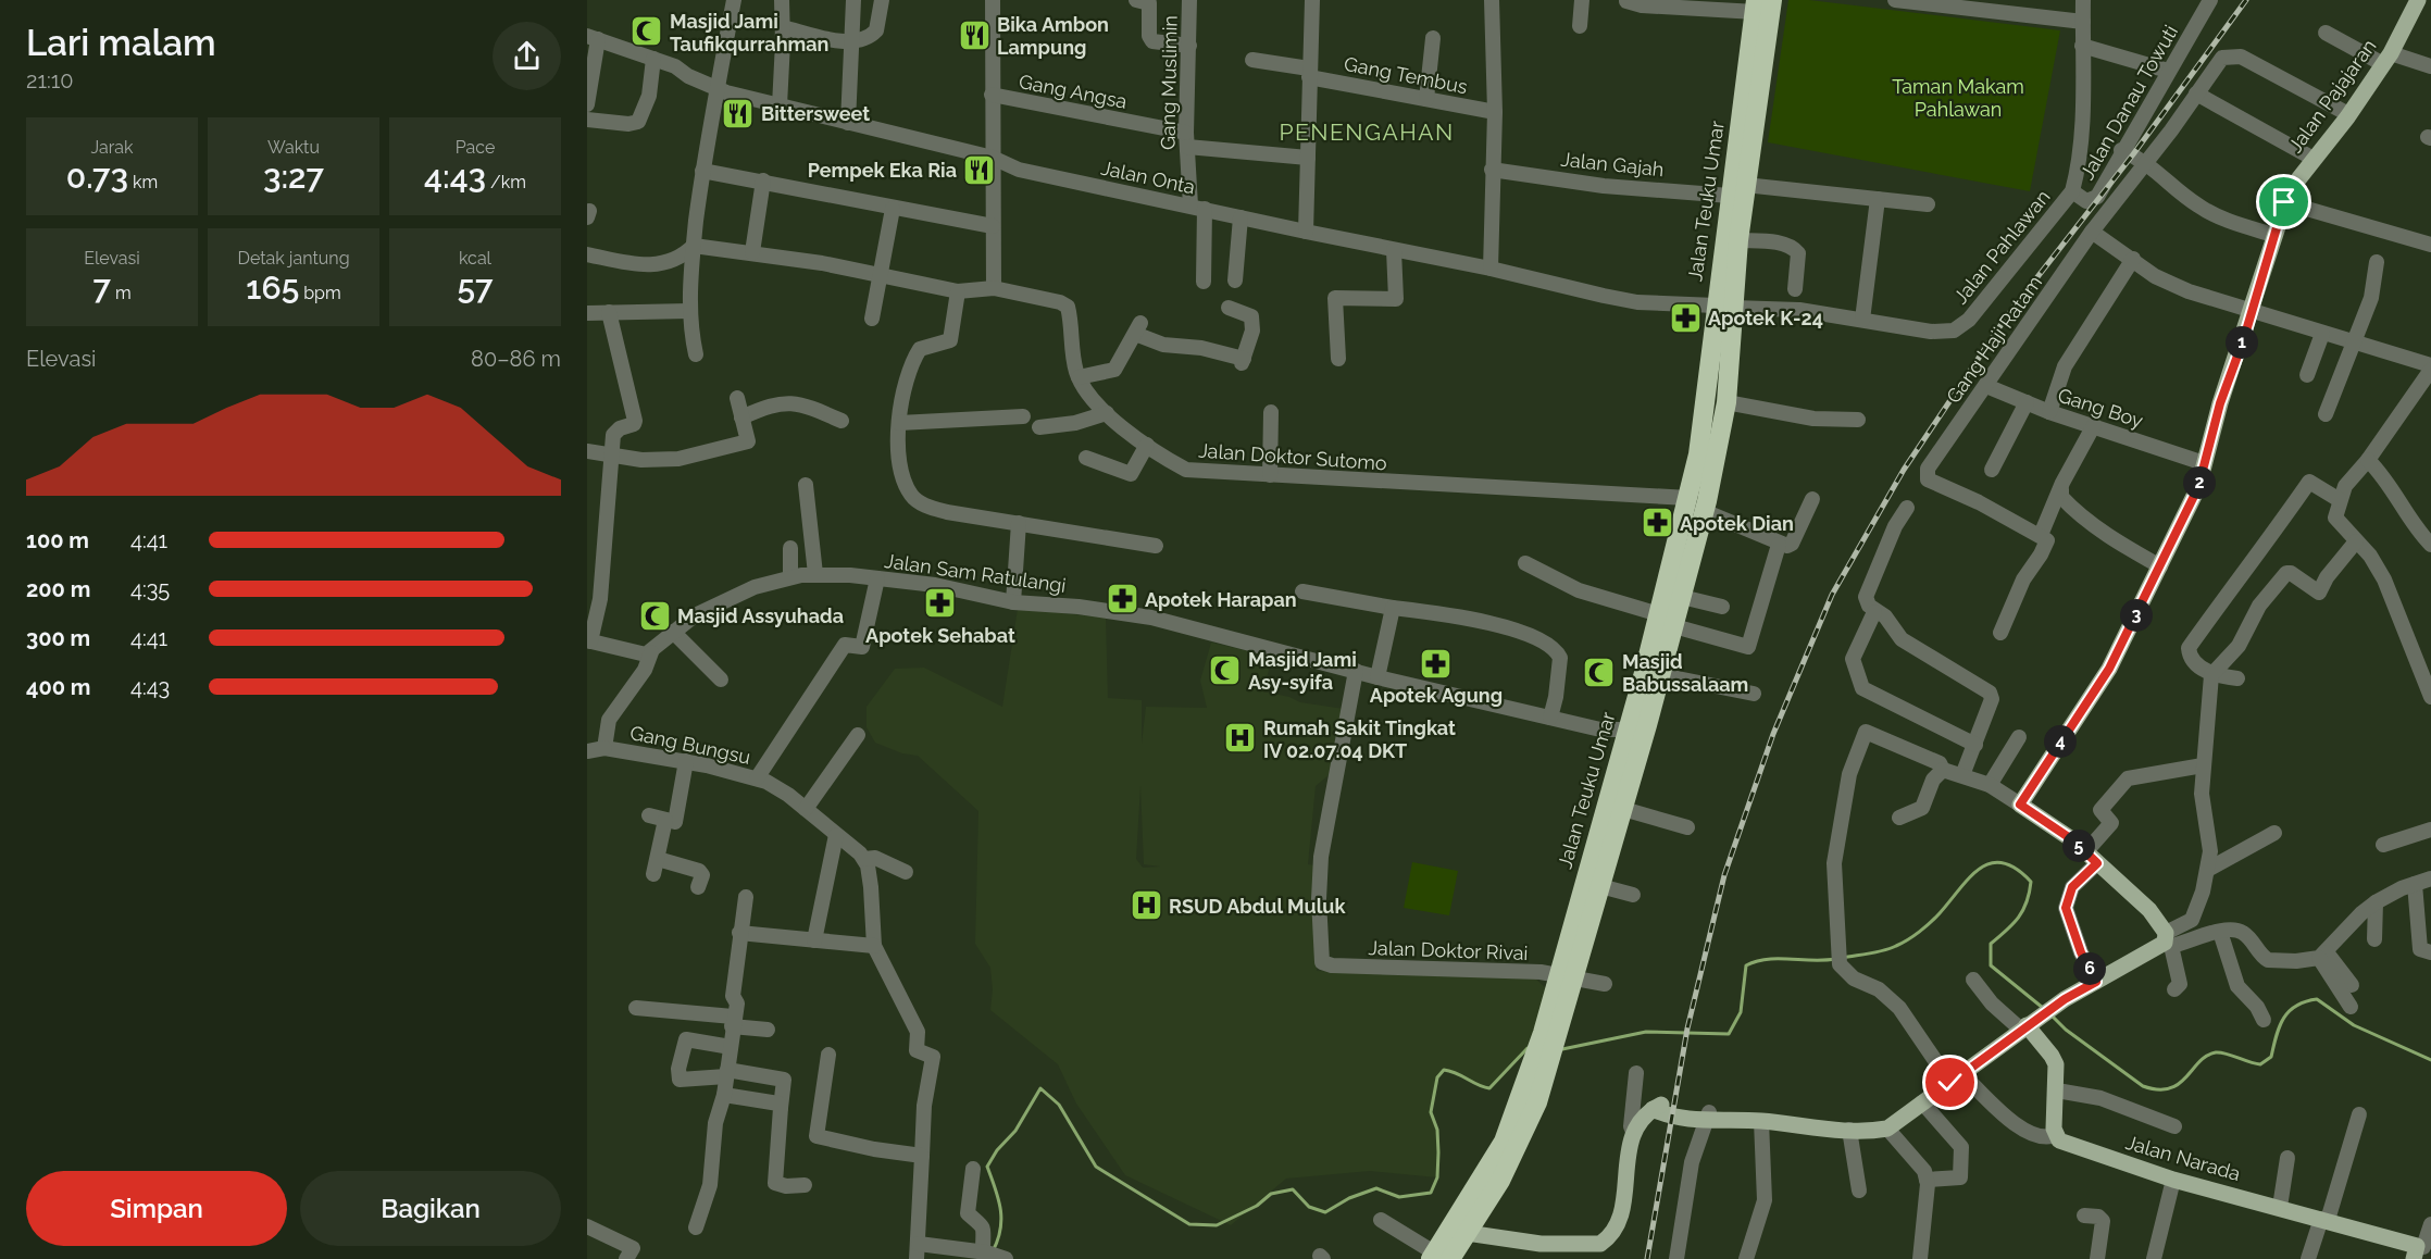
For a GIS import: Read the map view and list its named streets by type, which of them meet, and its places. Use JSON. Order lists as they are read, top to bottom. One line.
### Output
{"streets":{"highway":["Jalan Teuku Umar"],"main road":["Jalan Pajajaran","Jalan Narada"],"street":["Gang Tembus","Gang Muslimin","Gang Angsa","Jalan Danau Towuti","Jalan Gajah","Jalan Onta","Jalan Pahlawan","Gang Haji Ratam","Gang Boy","Jalan Doktor Sutomo","Jalan Sam Ratulangi","Gang Bungsu","Jalan Doktor Rivai"]},"crossings":[["Gang Muslimin","Gang Angsa"],["Gang Muslimin","Jalan Onta"],["Jalan Pajajaran","Gang Haji Ratam"],["Jalan Pajajaran","Gang Boy"],["Jalan Danau Towuti","Jalan Pahlawan"],["Jalan Gajah","Jalan Teuku Umar"],["Jalan Onta","Jalan Teuku Umar"],["Jalan Onta","Jalan Pahlawan"],["Jalan Teuku Umar","Jalan Pahlawan"],["Jalan Teuku Umar","Jalan Doktor Sutomo"],["Jalan Teuku Umar","Jalan Sam Ratulangi"],["Jalan Teuku Umar","Jalan Doktor Rivai"],["Gang Haji Ratam","Gang Boy"],["Jalan Sam Ratulangi","Gang Bungsu"],["Jalan Sam Ratulangi","Jalan Doktor Rivai"]],"districts":["PENENGAHAN"],"parks":["Taman Makam Pahlawan"],"places":{"mosque":["Masjid Jami Taufikqurrahman","Masjid Assyuhada","Masjid Jami Asy-syifa","Masjid Babussalaam"],"restaurant":["Bika Ambon Lampung","Bittersweet","Pempek Eka Ria"],"pharmacy":["Apotek K-24","Apotek Dian","Apotek Harapan","Apotek Sehabat","Apotek Agung"],"hospital":["Rumah Sakit Tingkat IV 02.07.04 DKT","RSUD Abdul Muluk"]},"page":{"heading":["Lari malam","21:10"],"stats":[["Jarak","0.73 km"],["Waktu","3:27"],["Pace","4:43 /km"],["Elevasi","7 m"],["Detak jantung","165 bpm"],["kcal","57"]],"pins":["1","2","3","4","5","6"],"chart":["Elevasi","80–86 m"],"list":[{"name":"100 m","note":"4:41"},{"name":"200 m","note":"4:35"},{"name":"300 m","note":"4:41"},{"name":"400 m","note":"4:43"}],"buttons":["Simpan","Bagikan"]}}
